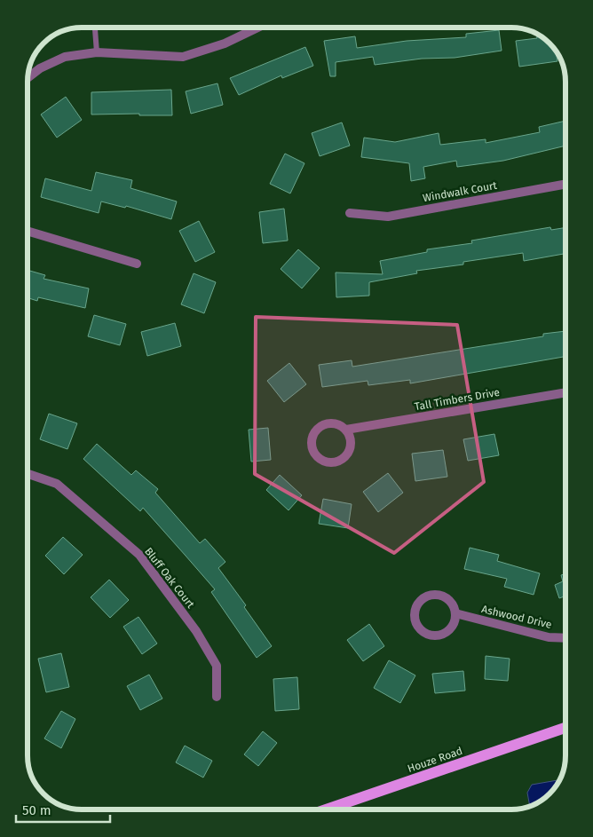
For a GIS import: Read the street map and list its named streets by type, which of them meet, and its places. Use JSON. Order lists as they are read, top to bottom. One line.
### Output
{"streets":{"main road":["Houze Road"],"street":["Windwalk Court","Tall Timbers Drive","Bluff Oak Court","Ashwood Drive"]},"scale_bar":"50 m"}
